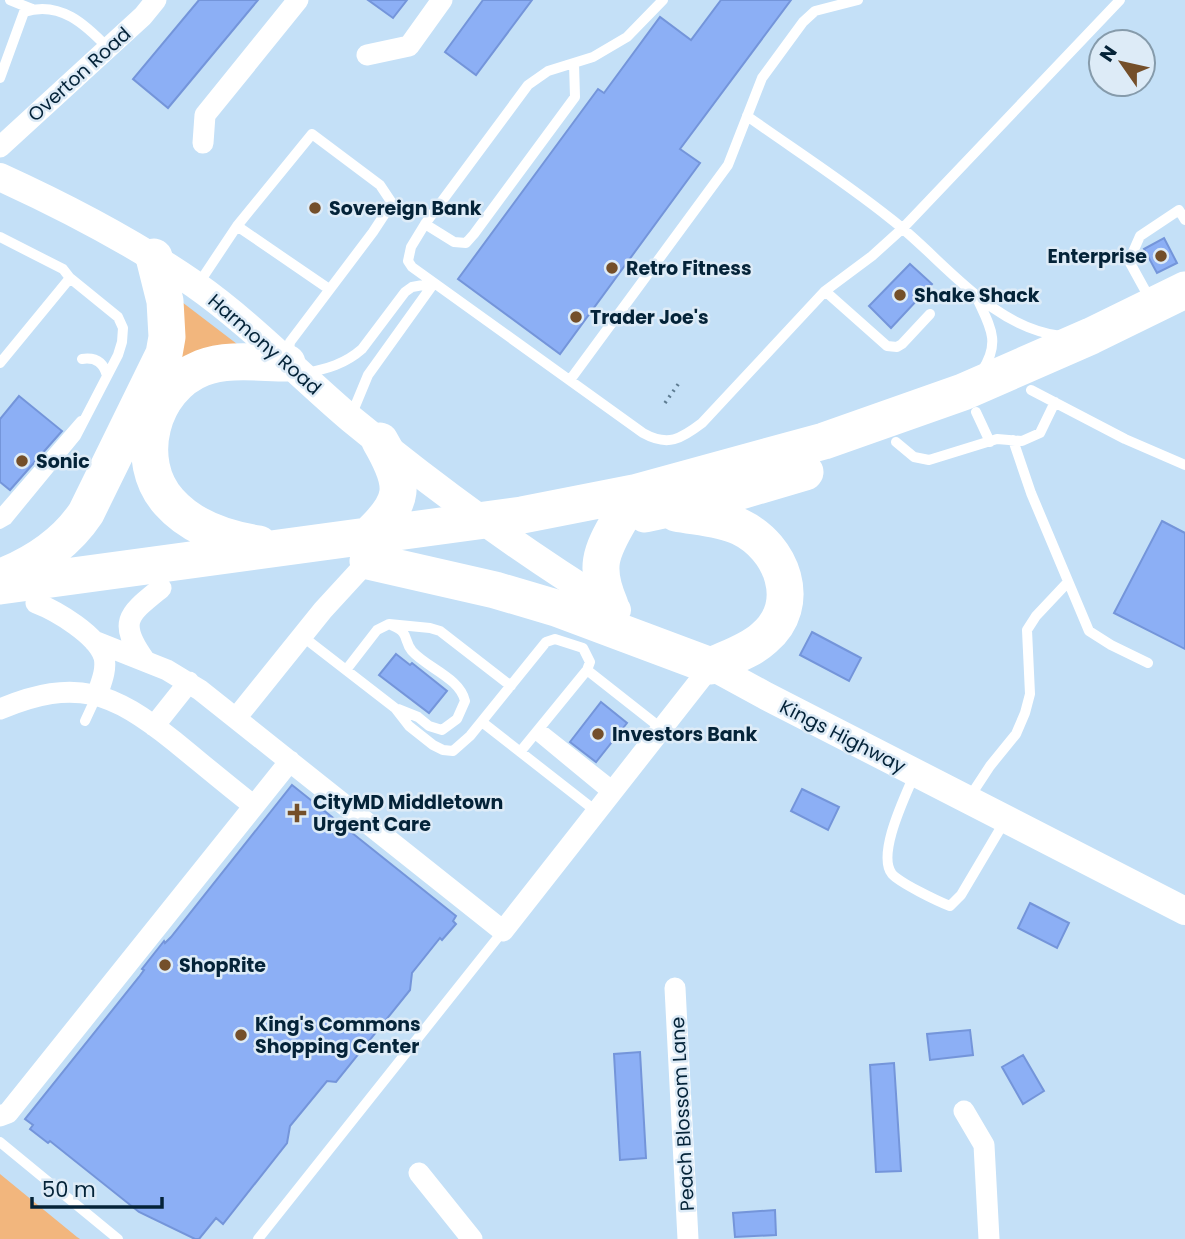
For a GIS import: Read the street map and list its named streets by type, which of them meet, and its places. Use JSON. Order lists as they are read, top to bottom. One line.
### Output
{"streets":{"street":["Overton Road","Harmony Road","Kings Highway","Peach Blossom Lane"]},"crossings":[["Harmony Road","Kings Highway"]],"places":{"other":["Sovereign Bank","Enterprise","Retro Fitness","Shake Shack","Trader Joe's","Sonic","Investors Bank","ShopRite","King's Commons Shopping Center"],"health":["CityMD Middletown Urgent Care"]},"scale_bar":"50 m","north":"top left"}
